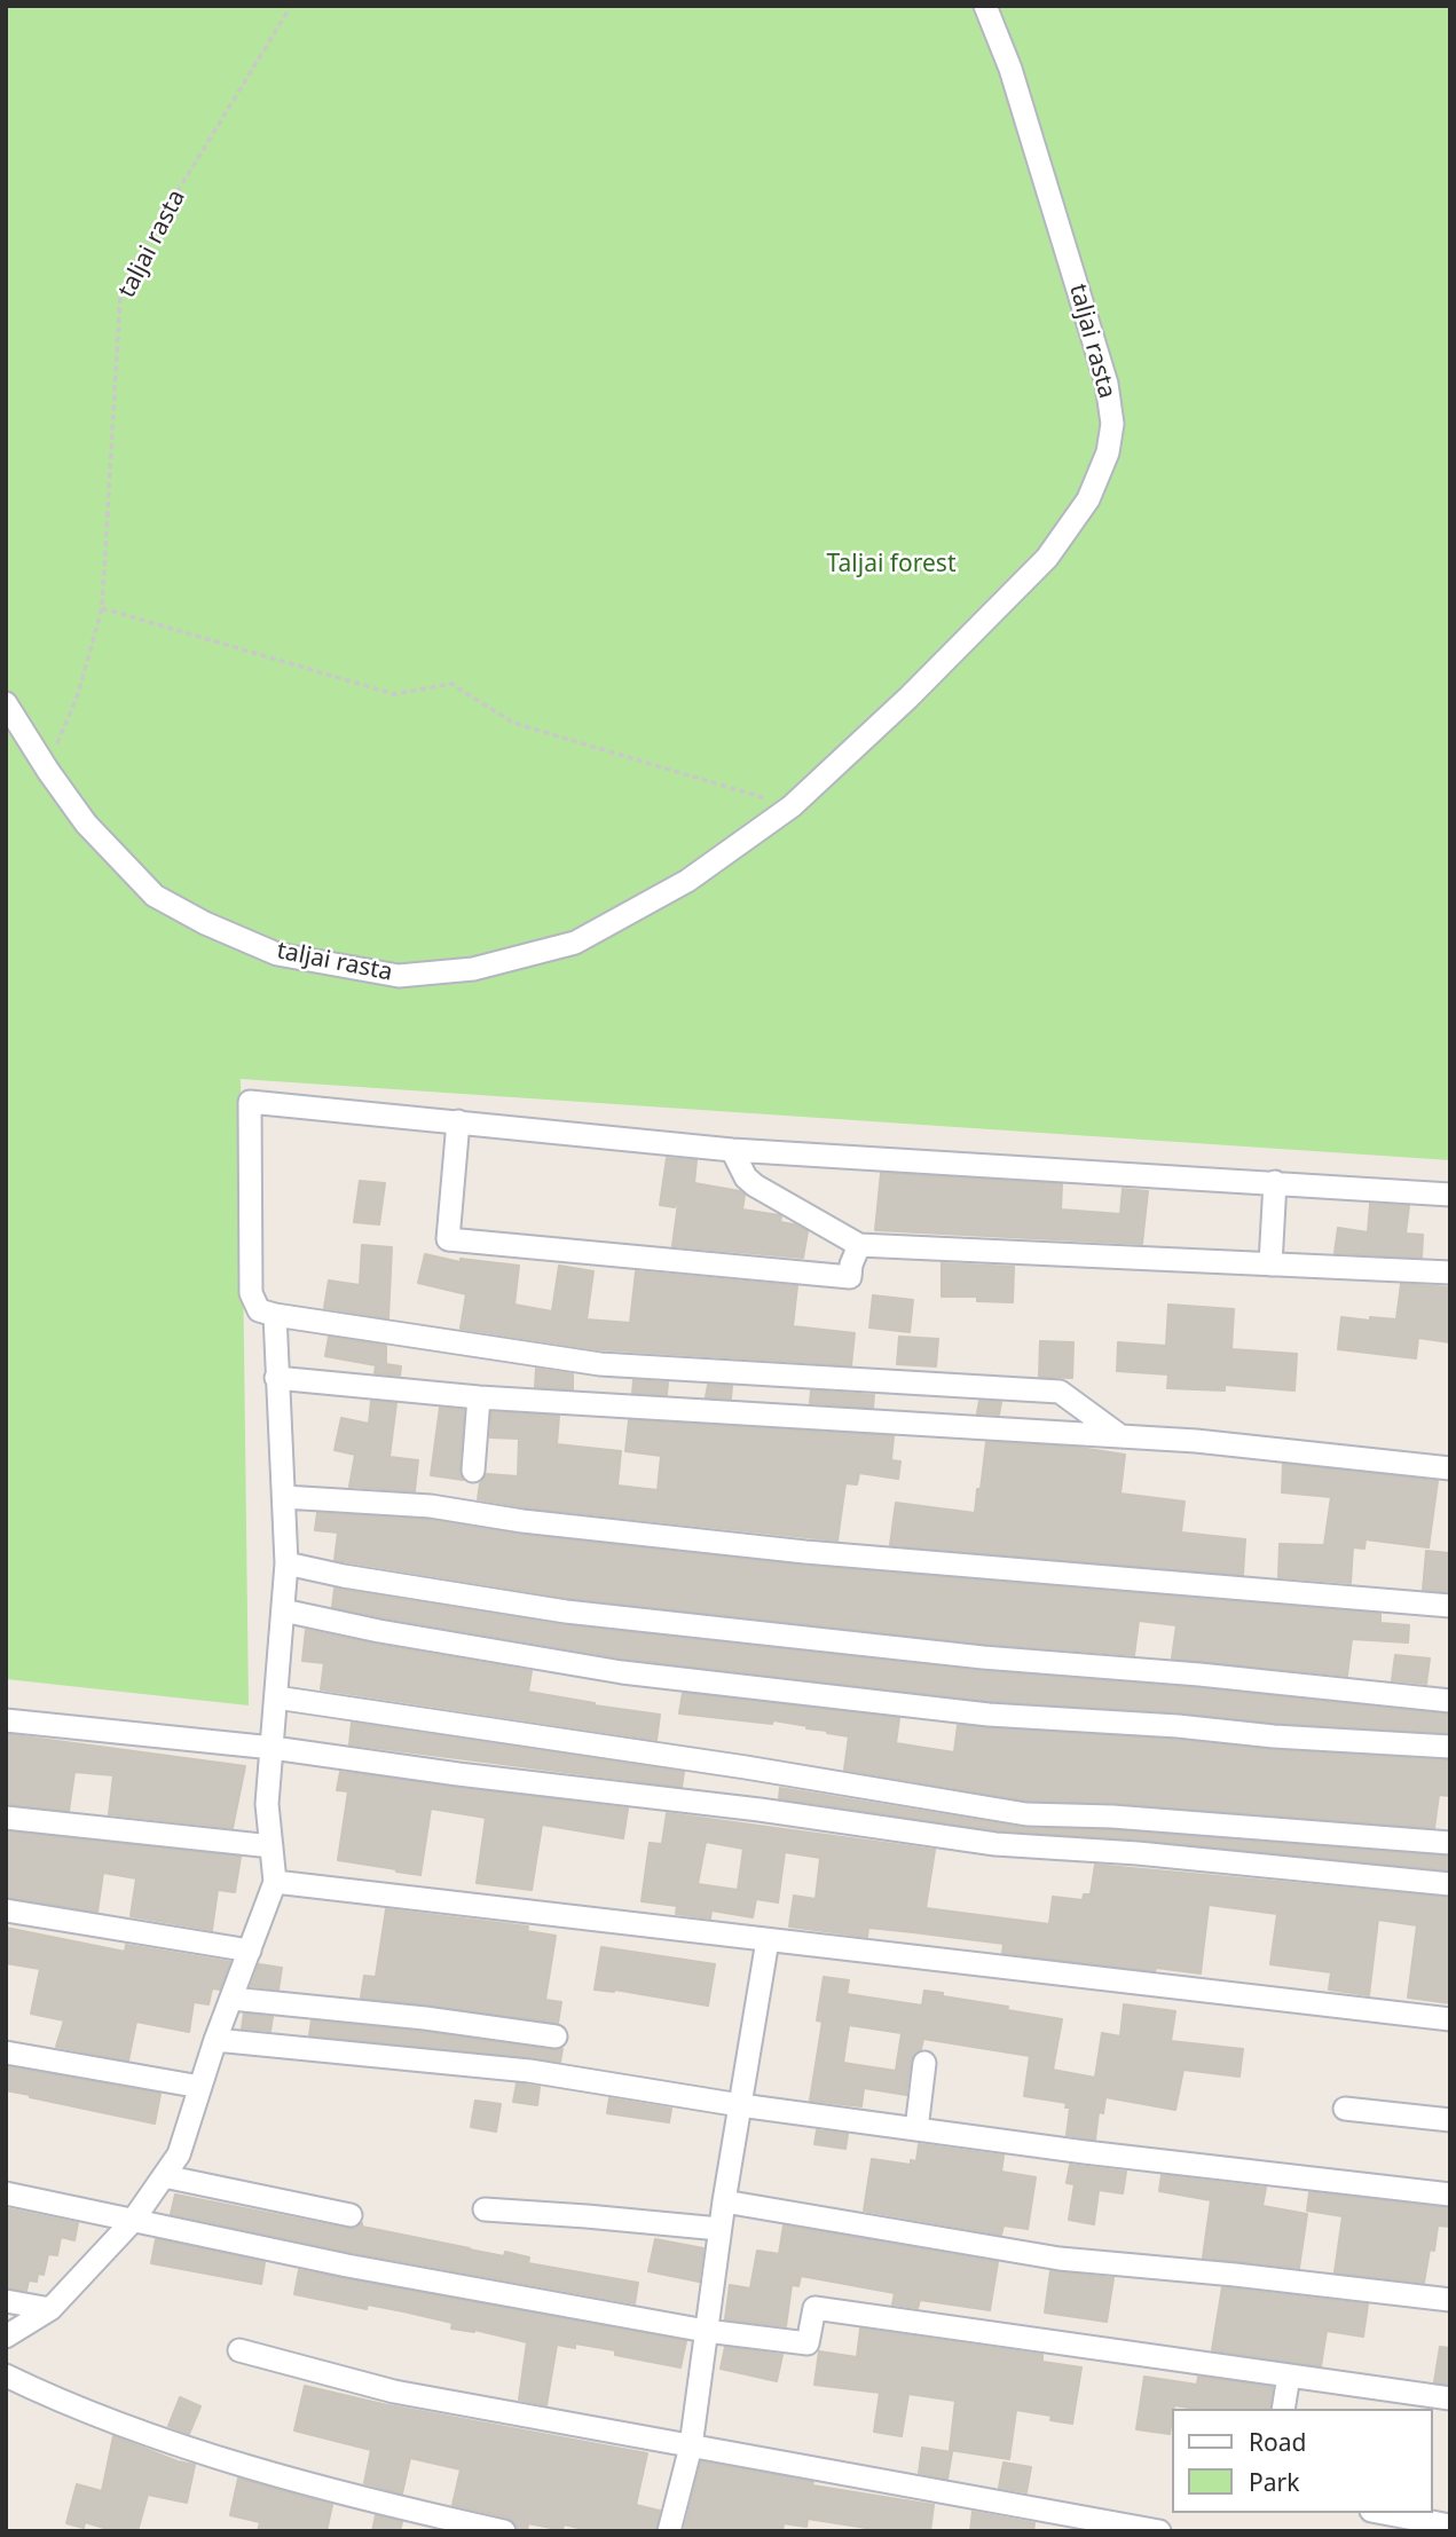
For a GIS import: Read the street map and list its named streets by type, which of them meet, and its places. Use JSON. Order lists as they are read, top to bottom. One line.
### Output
{"streets":{"street":["taljai rasta"]},"parks":["Taljai forest"],"legend":["Road","Park"]}
